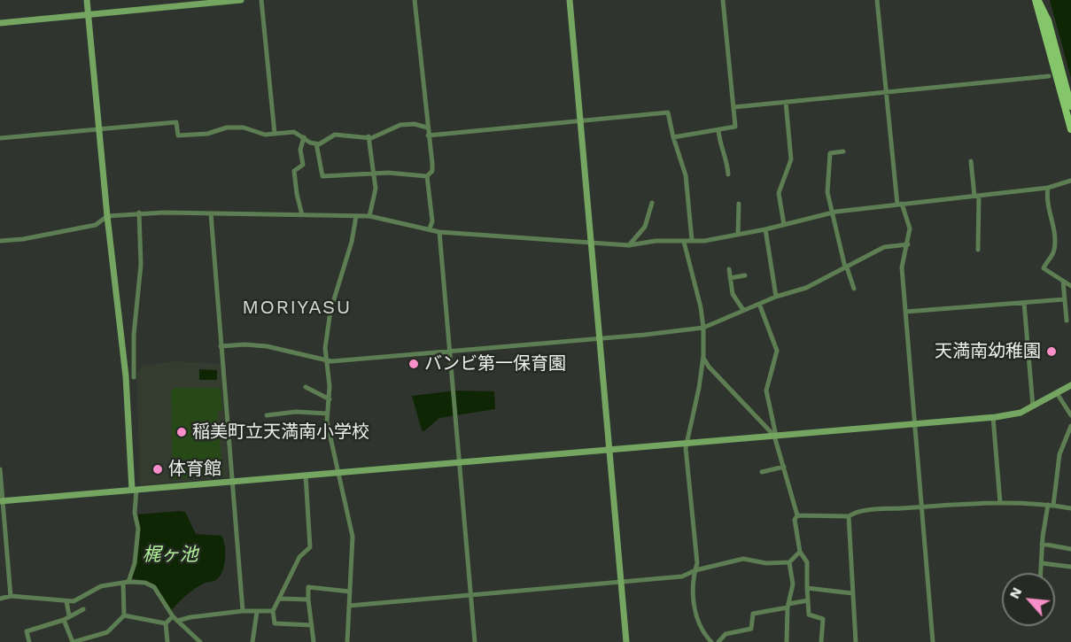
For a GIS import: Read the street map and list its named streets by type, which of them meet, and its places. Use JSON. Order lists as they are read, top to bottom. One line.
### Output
{"districts":["MORIYASU"],"water":["梶ヶ池"],"places":["天満南幼稚園","バンビ第一保育園","稲美町立天満南小学校","体育館"],"north":"top left"}
